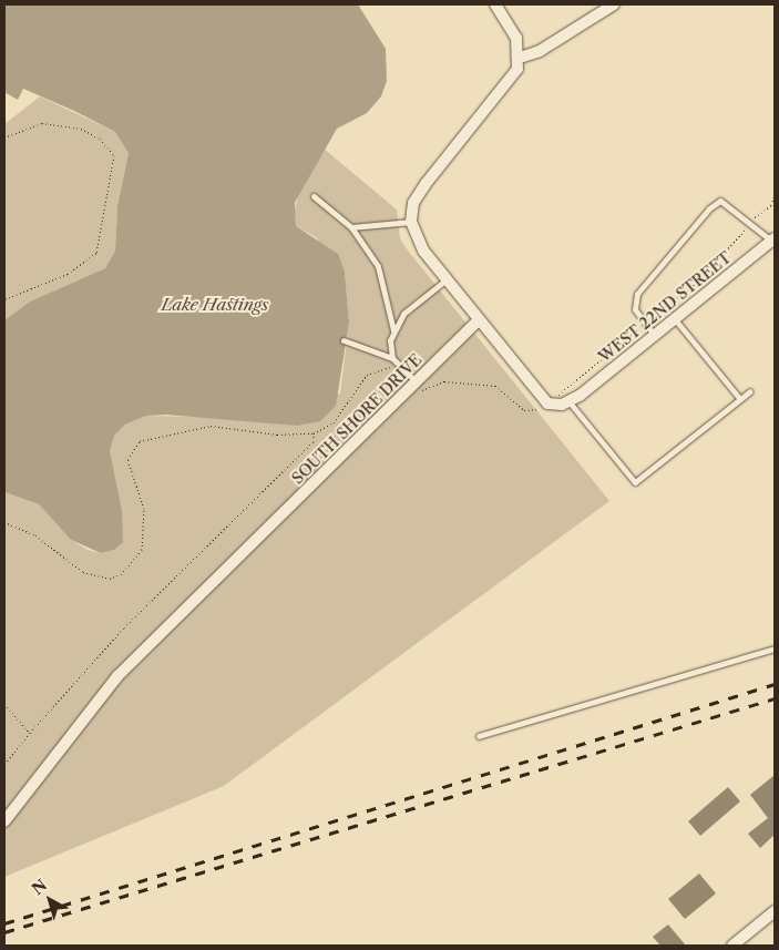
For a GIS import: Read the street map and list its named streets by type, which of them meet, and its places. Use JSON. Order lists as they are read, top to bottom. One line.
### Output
{"streets":{"street":["WEST 22ND STREET","SOUTH SHORE DRIVE"]},"water":["Lake Hastings"],"north":"top left"}
